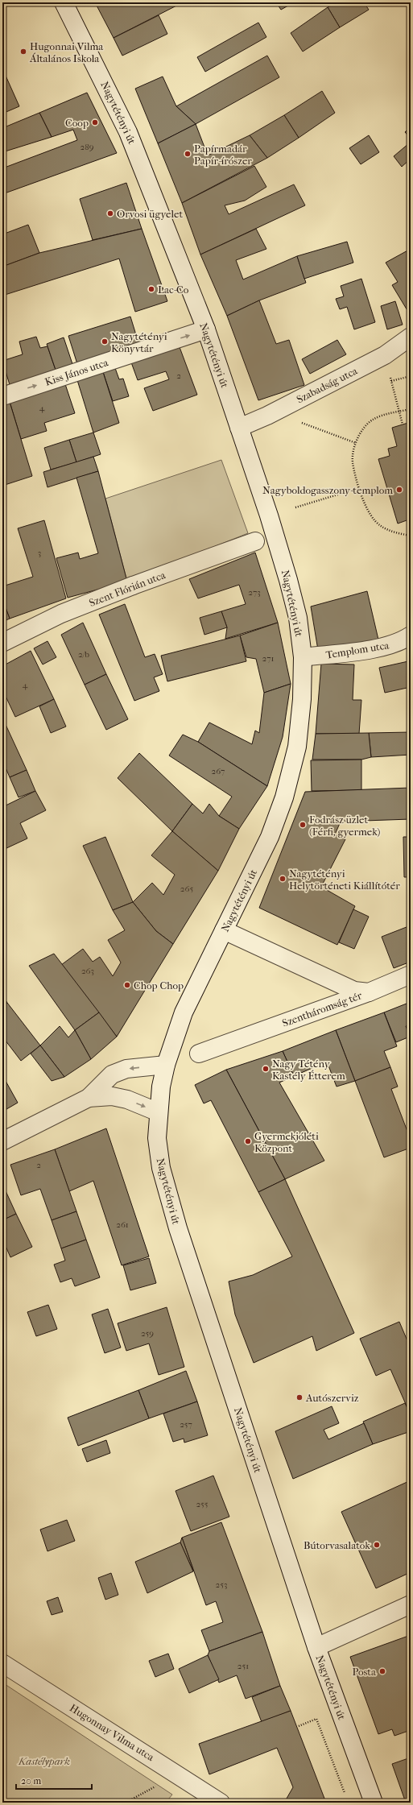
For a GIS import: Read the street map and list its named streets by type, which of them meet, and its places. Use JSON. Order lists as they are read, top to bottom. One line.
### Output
{"streets":{"main road":["Nagytétényi út","Kiss János utca","Szabadság utca","Szent Flórián utca","Templom utca","Szentháromság tér","Hugonnay Vilma utca"]},"crossings":[["Nagytétényi út","Kiss János utca"],["Nagytétényi út","Szabadság utca"],["Nagytétényi út","Templom utca"],["Nagytétényi út","Szentháromság tér"]],"one_way":["Kiss János utca"],"parks":["Kastélypark"],"places":["Hugonnai Vilma Általános Iskola","Coop","Papírmadár Papír-írószer","Orvosi ügyelet","Lac-Co","Nagytétényi Könyvtár","Nagyboldogasszony-templom","Fodrász üzlet (Férfi, gyermek)","Nagytétényi Helytörténeti Kiállítótér","Chop Chop","Nagy Tétény Kastély Étterem","Gyermekjóléti Központ","Autószerviz","Bútorvasalatok","Posta"],"house_numbers":["289","2","4","3","273","2/b","271","4","267","265","263","2","261","259","257","255","253","251"],"scale_bar":"20 m"}
